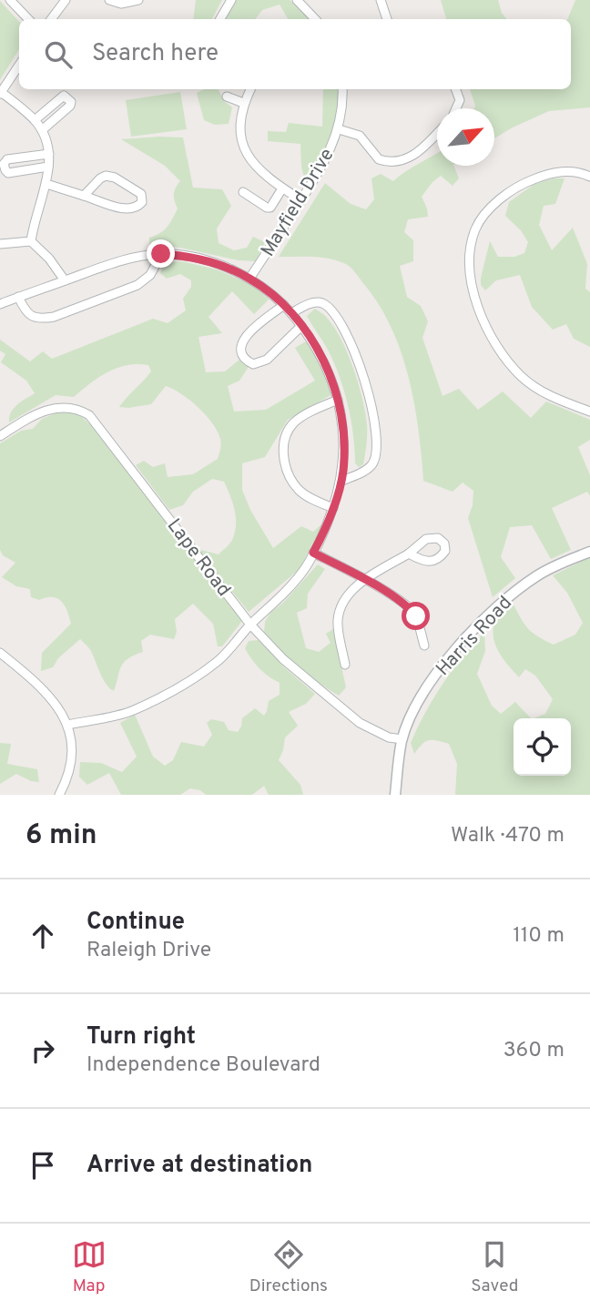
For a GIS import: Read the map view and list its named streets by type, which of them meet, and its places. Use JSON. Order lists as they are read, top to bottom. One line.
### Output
{"streets":{"street":["Mayfield Drive","Lape Road","Harris Road"]},"crossings":[["Lape Road","Harris Road"]],"north":"top right","page":{"search":"Search here","heading":["6 min","Walk · 470 m"],"list":[["Continue","Raleigh Drive","110 m"],["Turn right","Independence Boulevard","360 m"],"Arrive at destination"],"nav":["Map","Directions","Saved"]}}
